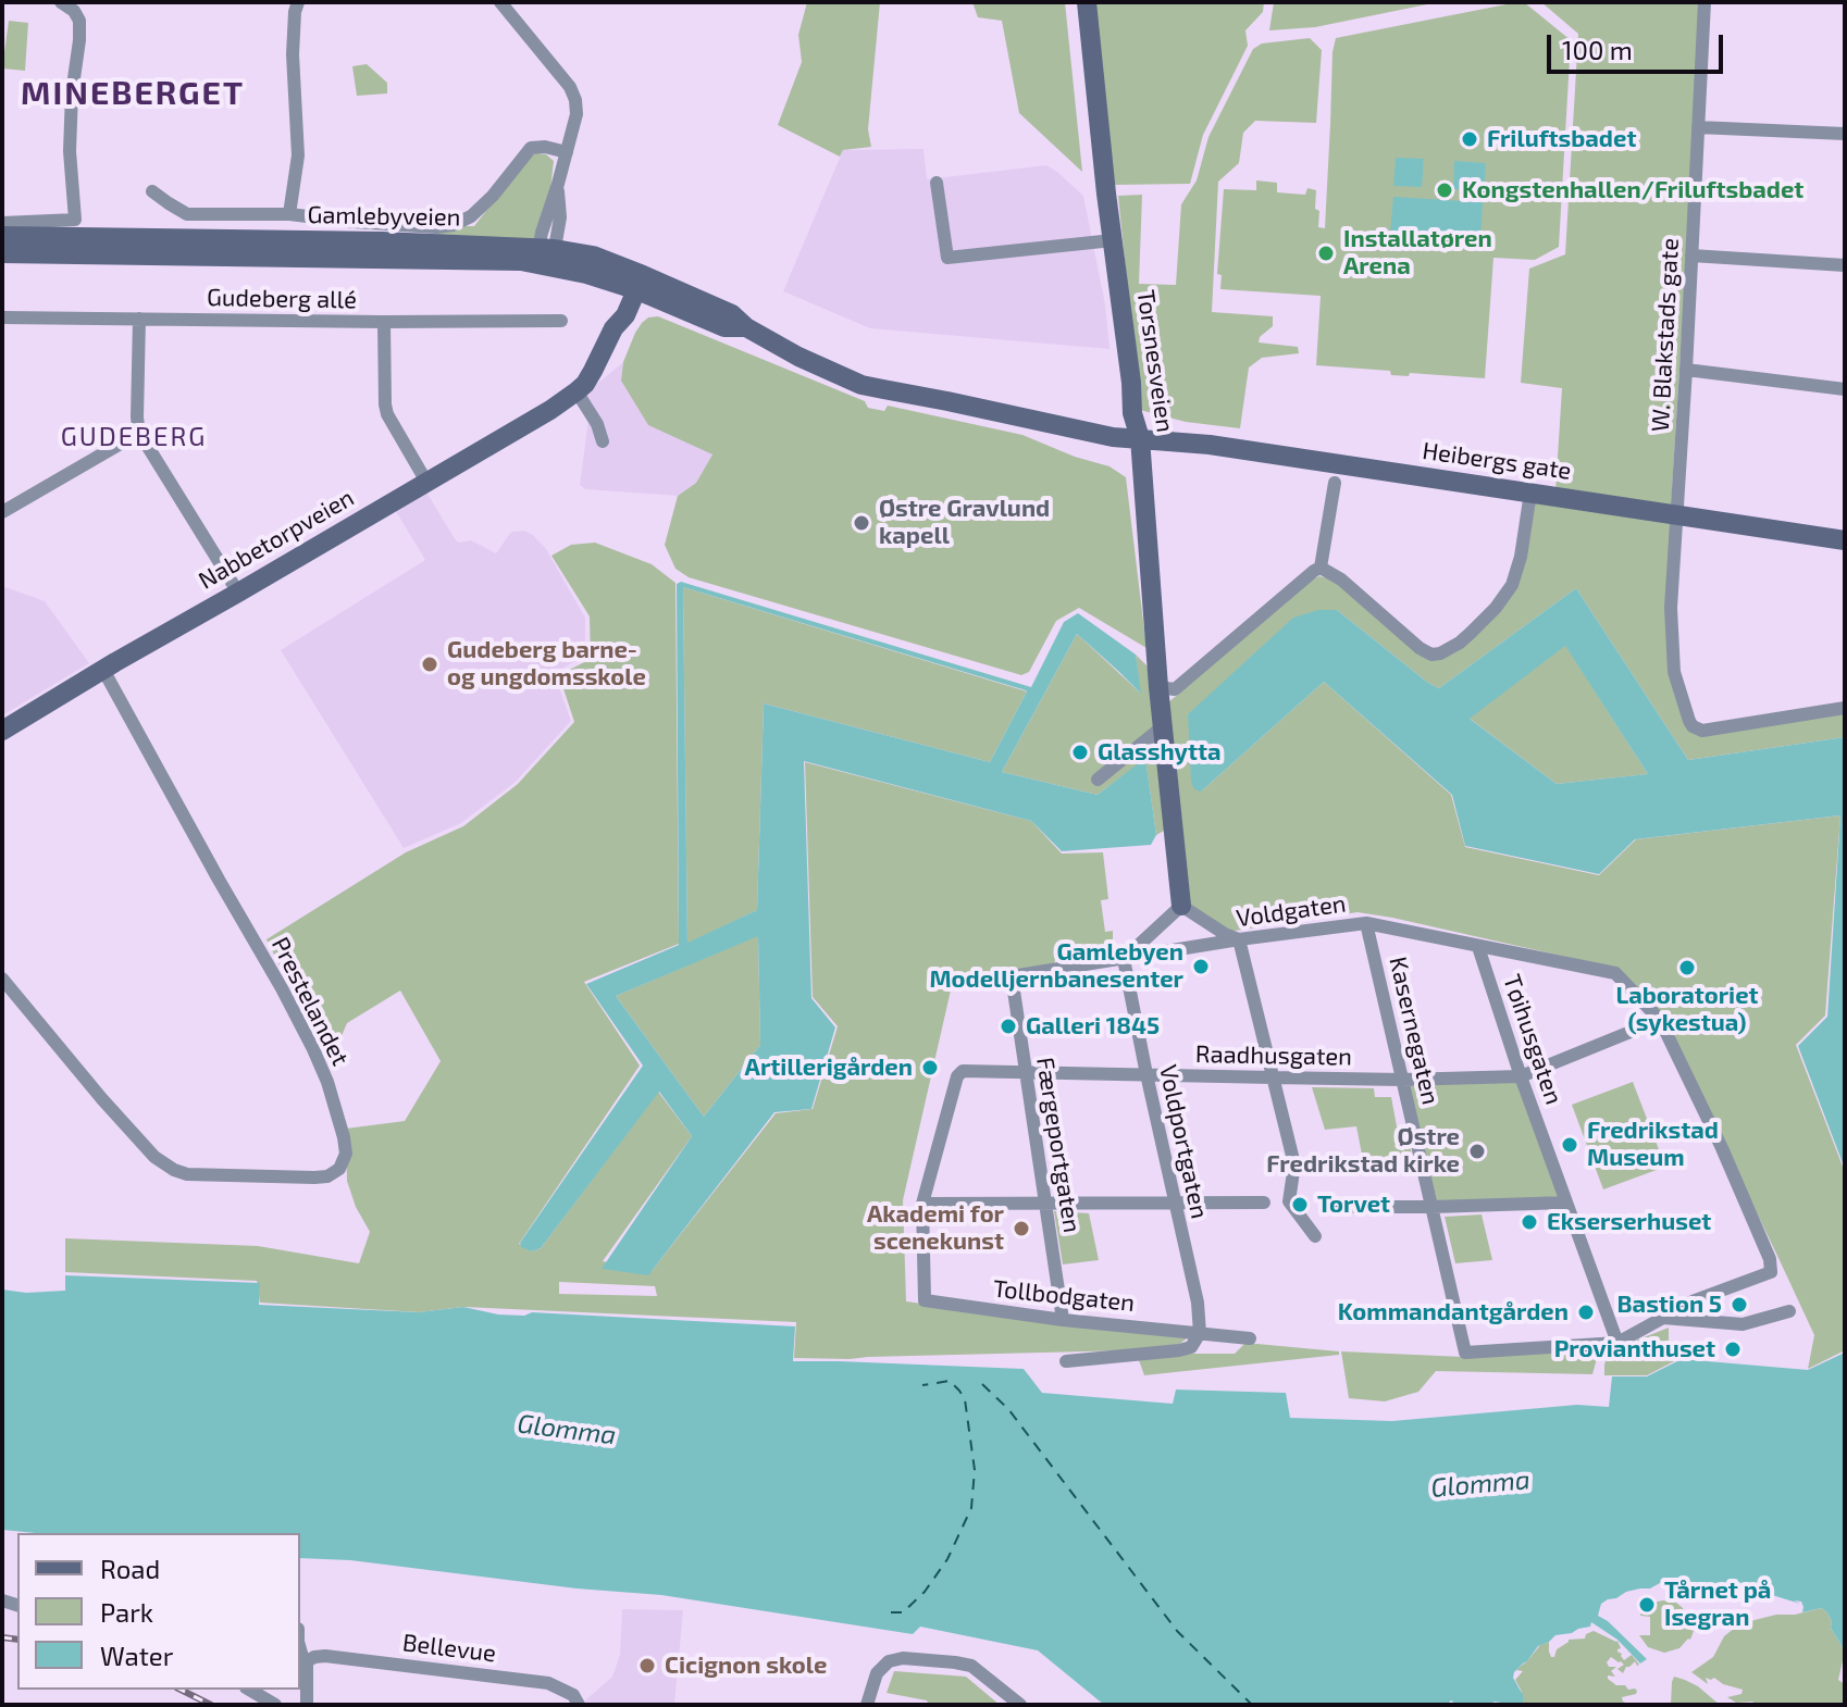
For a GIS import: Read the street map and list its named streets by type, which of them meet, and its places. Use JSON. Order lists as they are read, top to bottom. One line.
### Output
{"streets":{"street":["Gamlebyveien","Gudeberg allé","W. Blakstads gate","Torsnesveien","Heibergs gate","Nabbetorpveien","Voldgaten","Prestelandet","Kasernegaten","Tøihusgaten","Raadhusgaten","Voldportgaten","Færgeportgaten","Tollbodgaten","Bellevue"]},"crossings":[["Gamlebyveien","Torsnesveien"],["Gamlebyveien","Heibergs gate"],["Gamlebyveien","Nabbetorpveien"],["W. Blakstads gate","Heibergs gate"],["Torsnesveien","Heibergs gate"],["Nabbetorpveien","Prestelandet"],["Voldgaten","Kasernegaten"],["Voldgaten","Tøihusgaten"],["Voldgaten","Voldportgaten"],["Voldgaten","Færgeportgaten"],["Kasernegaten","Tøihusgaten"],["Kasernegaten","Raadhusgaten"],["Tøihusgaten","Raadhusgaten"],["Raadhusgaten","Voldportgaten"],["Raadhusgaten","Færgeportgaten"],["Raadhusgaten","Tollbodgaten"],["Voldportgaten","Tollbodgaten"],["Færgeportgaten","Tollbodgaten"]],"districts":["MINEBERGET","GUDEBERG"],"water":["Glomma"],"places":["Friluftsbadet","Kongstenhallen/Friluftsbadet","Installatøren Arena","Østre Gravlund kapell","Gudeberg barne- og ungdomsskole","Glasshytta","Gamlebyen Modelljernbanesenter","Laboratoriet (sykestua)","Galleri 1845","Artillerigården","Fredrikstad Museum","Østre Fredrikstad kirke","Torvet","Ekserserhuset","Akademi for scenekunst","Bastion 5","Kommandantgården","Provianthuset","Tårnet på Isegran","Cicignon skole"],"legend":["Road","Park","Water"],"scale_bar":"100 m"}
